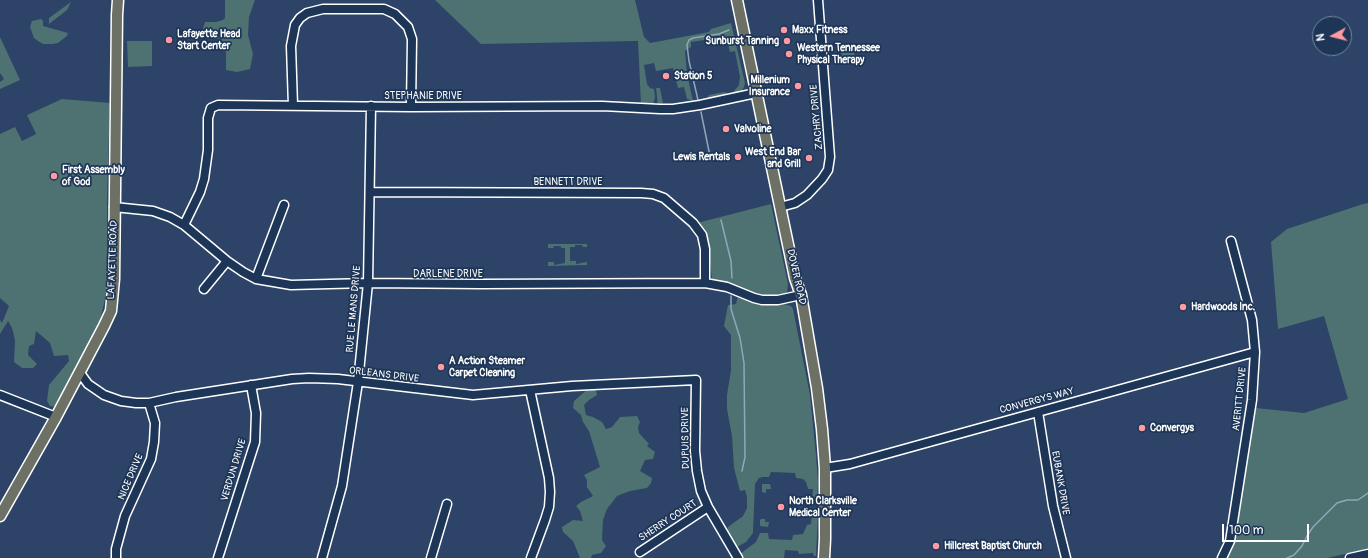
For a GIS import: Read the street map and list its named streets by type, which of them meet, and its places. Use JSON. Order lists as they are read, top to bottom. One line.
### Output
{"streets":{"main road":["LAFAYETTE ROAD","DOVER ROAD"],"street":["STEPHANIE DRIVE","ZACHRY DRIVE","BENNETT DRIVE","DARLENE DRIVE","RUE LE MANS DRIVE","ORLEANS DRIVE","AVERITT DRIVE","CONVERGYS WAY","DUPUIS DRIVE","VERDUN DRIVE","NICE DRIVE","EUBANK DRIVE","SHERRY COURT"]},"crossings":[["STEPHANIE DRIVE","DARLENE DRIVE"],["STEPHANIE DRIVE","DOVER ROAD"],["STEPHANIE DRIVE","RUE LE MANS DRIVE"],["ZACHRY DRIVE","DOVER ROAD"],["BENNETT DRIVE","DARLENE DRIVE"],["BENNETT DRIVE","RUE LE MANS DRIVE"],["LAFAYETTE ROAD","DARLENE DRIVE"],["LAFAYETTE ROAD","ORLEANS DRIVE"],["DARLENE DRIVE","DOVER ROAD"],["DARLENE DRIVE","RUE LE MANS DRIVE"],["DOVER ROAD","CONVERGYS WAY"],["RUE LE MANS DRIVE","ORLEANS DRIVE"],["ORLEANS DRIVE","DUPUIS DRIVE"],["ORLEANS DRIVE","VERDUN DRIVE"],["ORLEANS DRIVE","NICE DRIVE"],["AVERITT DRIVE","CONVERGYS WAY"],["CONVERGYS WAY","EUBANK DRIVE"],["DUPUIS DRIVE","SHERRY COURT"]],"places":["Maxx Fitness","Lafayette Head Start Center","Sunburst Tanning","Western Tennessee Physical Therapy","Station 5","Millenium Insurance","Valvoline","Lewis Rentals","West End Bar and Grill","First Assembly of God","Hardwoods Inc.","A Action Steamer Carpet Cleaning","Convergys","North Clarksville Medical Center","Hillcrest Baptist Church"],"scale_bar":"100 m","north":"left"}
